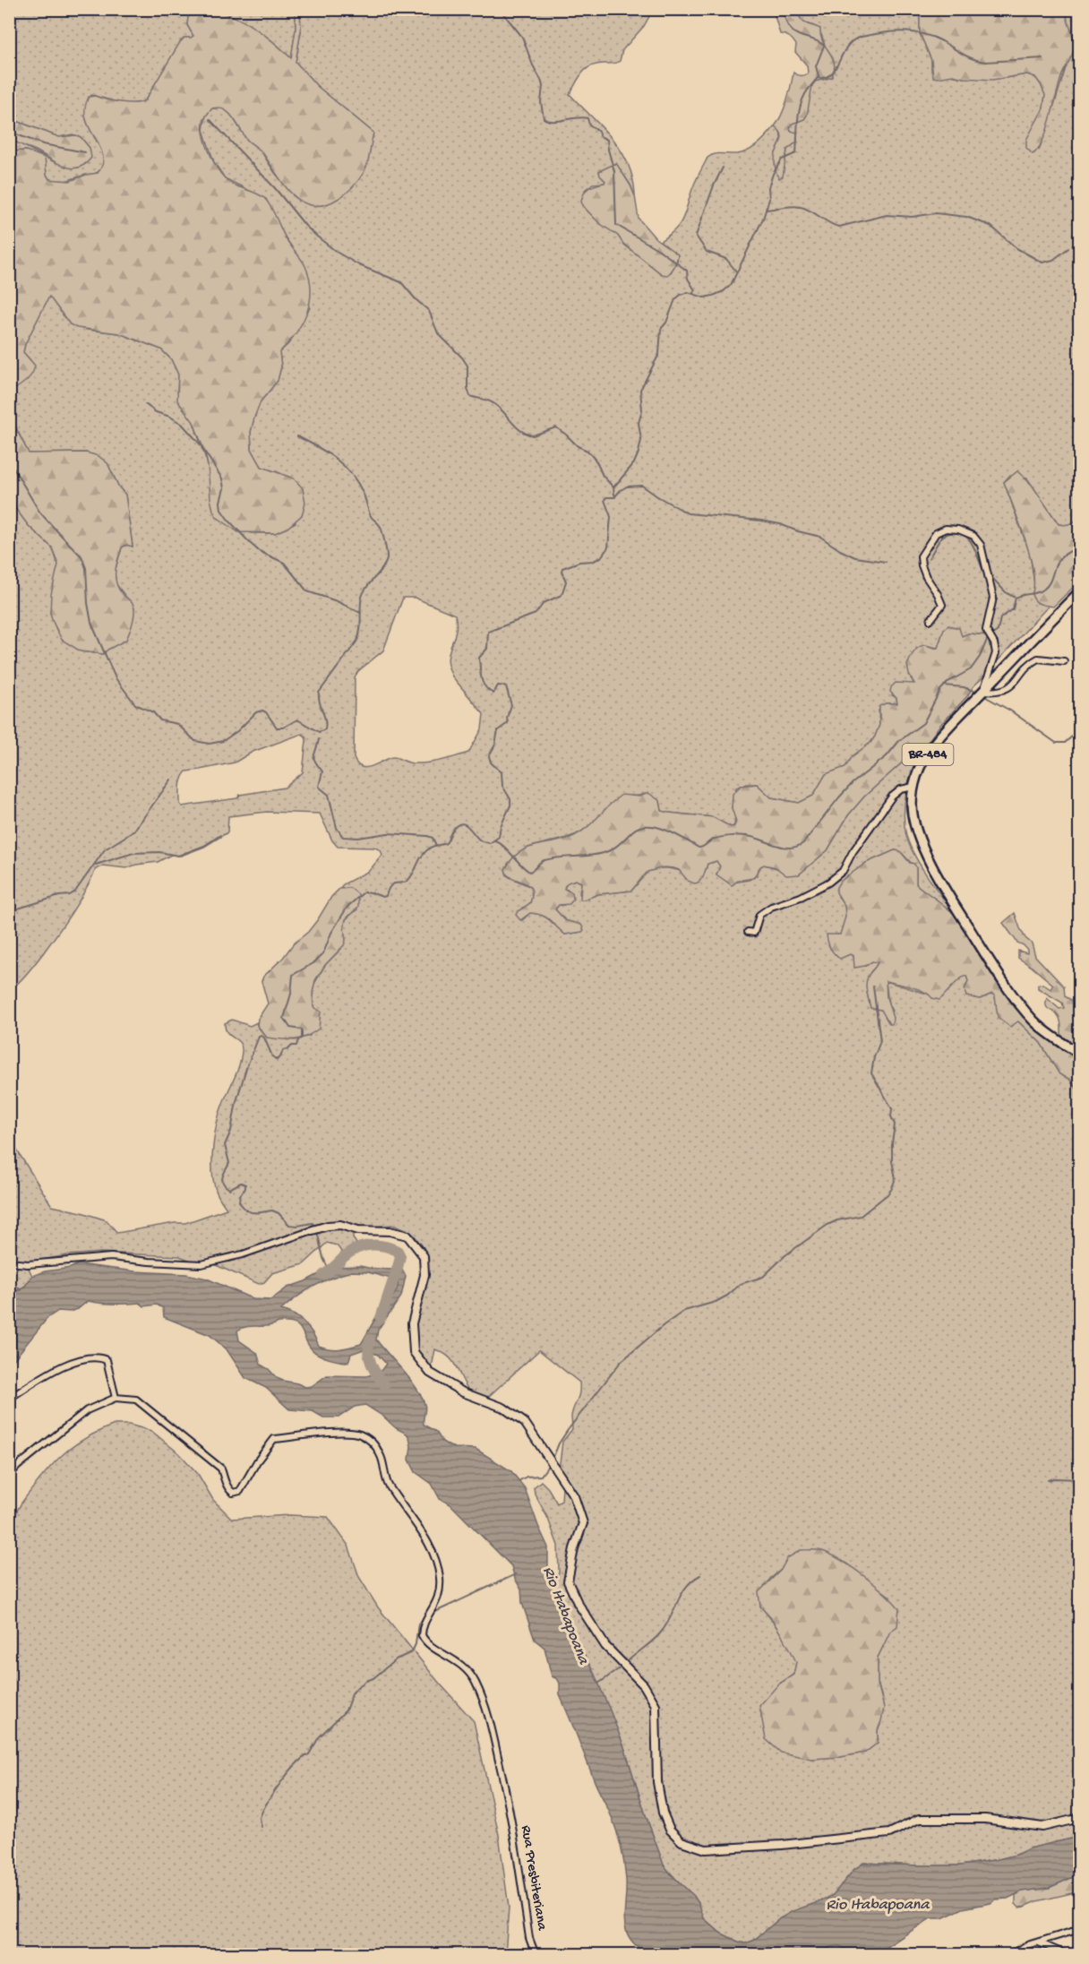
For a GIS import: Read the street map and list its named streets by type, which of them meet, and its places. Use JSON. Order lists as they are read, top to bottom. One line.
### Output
{"streets":{"main road":["BR-484"],"street":["Rua Presbiteriana"]},"water":["Rio Itabapoana"]}
